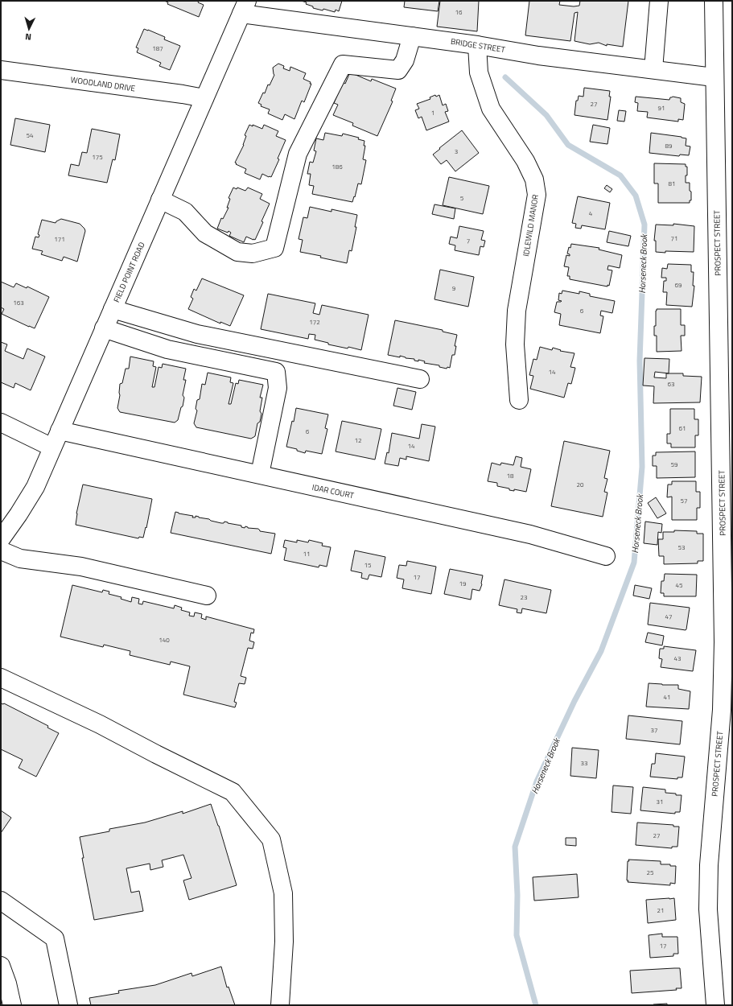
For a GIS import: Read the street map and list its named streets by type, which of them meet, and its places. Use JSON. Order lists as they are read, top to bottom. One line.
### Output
{"streets":{"street":["BRIDGE STREET","WOODLAND DRIVE","IDLEWILD MANOR","PROSPECT STREET","FIELD POINT ROAD","IDAR COURT"]},"crossings":[["BRIDGE STREET","IDLEWILD MANOR"],["BRIDGE STREET","PROSPECT STREET"],["BRIDGE STREET","FIELD POINT ROAD"],["WOODLAND DRIVE","FIELD POINT ROAD"],["FIELD POINT ROAD","IDAR COURT"]],"water":["Horseneck Brook"],"house_numbers":["16","187","27","91","1","54","89","3","175","186","81","5","4","71","171","7","69","9","163","6","172","14","63","61","6","12","14","59","18","20","57","53","11","15","17","19","45","23","47","140","43","41","37","33","31","27","25","21","17"],"north":"bottom"}
